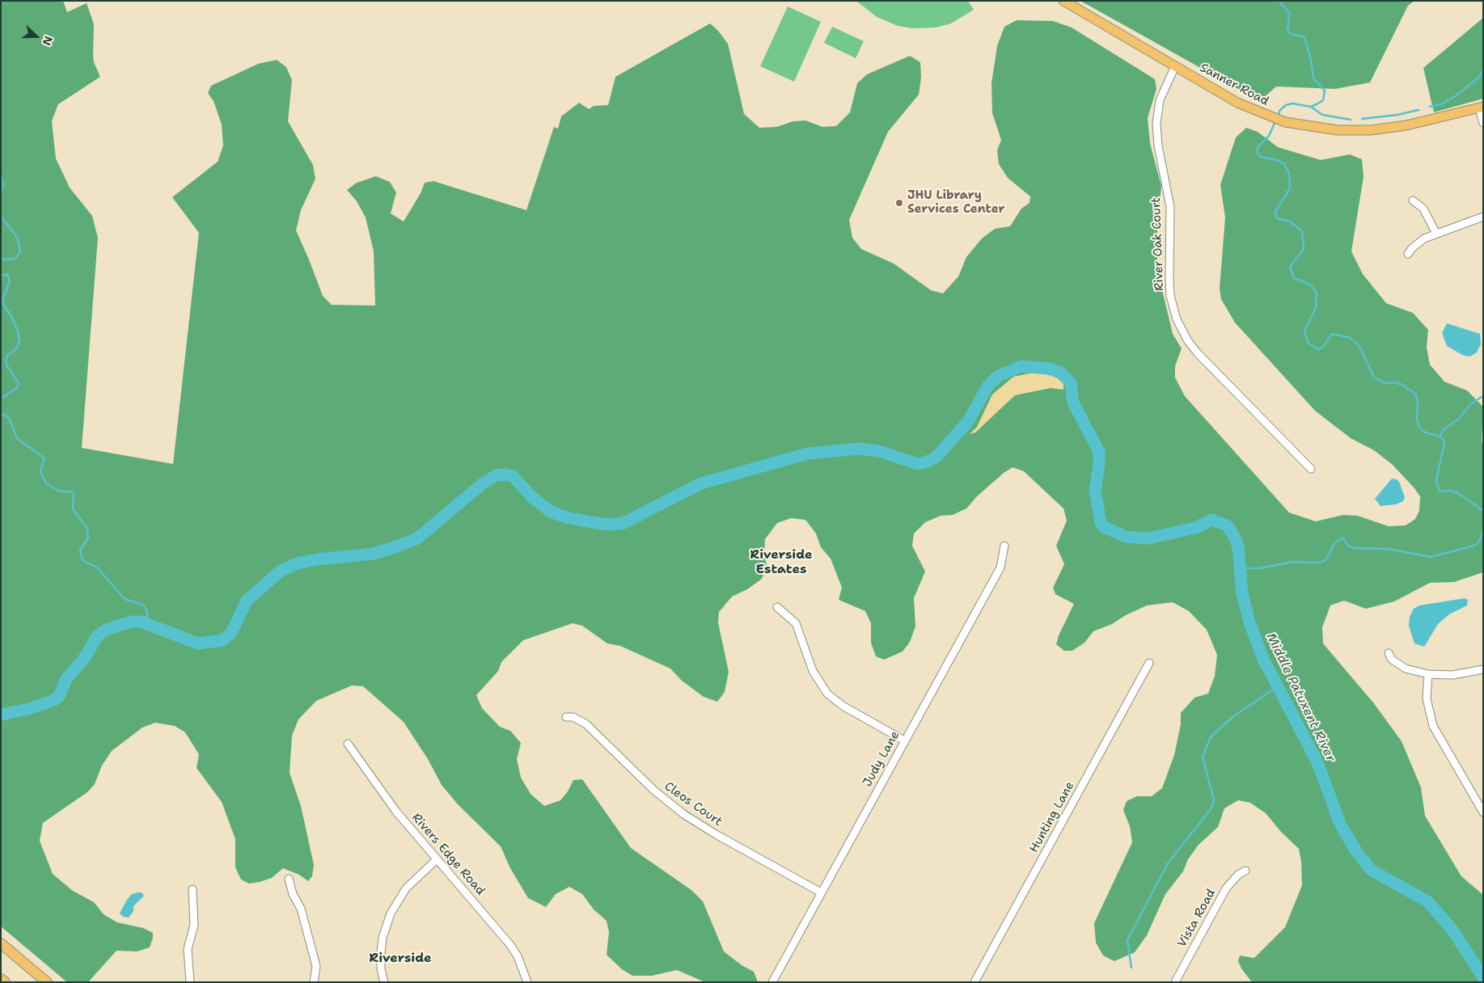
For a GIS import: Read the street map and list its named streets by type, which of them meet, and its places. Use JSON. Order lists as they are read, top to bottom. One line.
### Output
{"streets":{"main road":["Sanner Road"],"street":["River Oak Court","Judy Lane","Cleos Court","Hunting Lane","Rivers Edge Road","Vista Road"]},"crossings":[["Sanner Road","River Oak Court"],["Judy Lane","Cleos Court"]],"districts":["Riverside Estates","Riverside"],"water":["Middle Patuxent River"],"places":["JHU Library Services Center"],"north":"right"}
